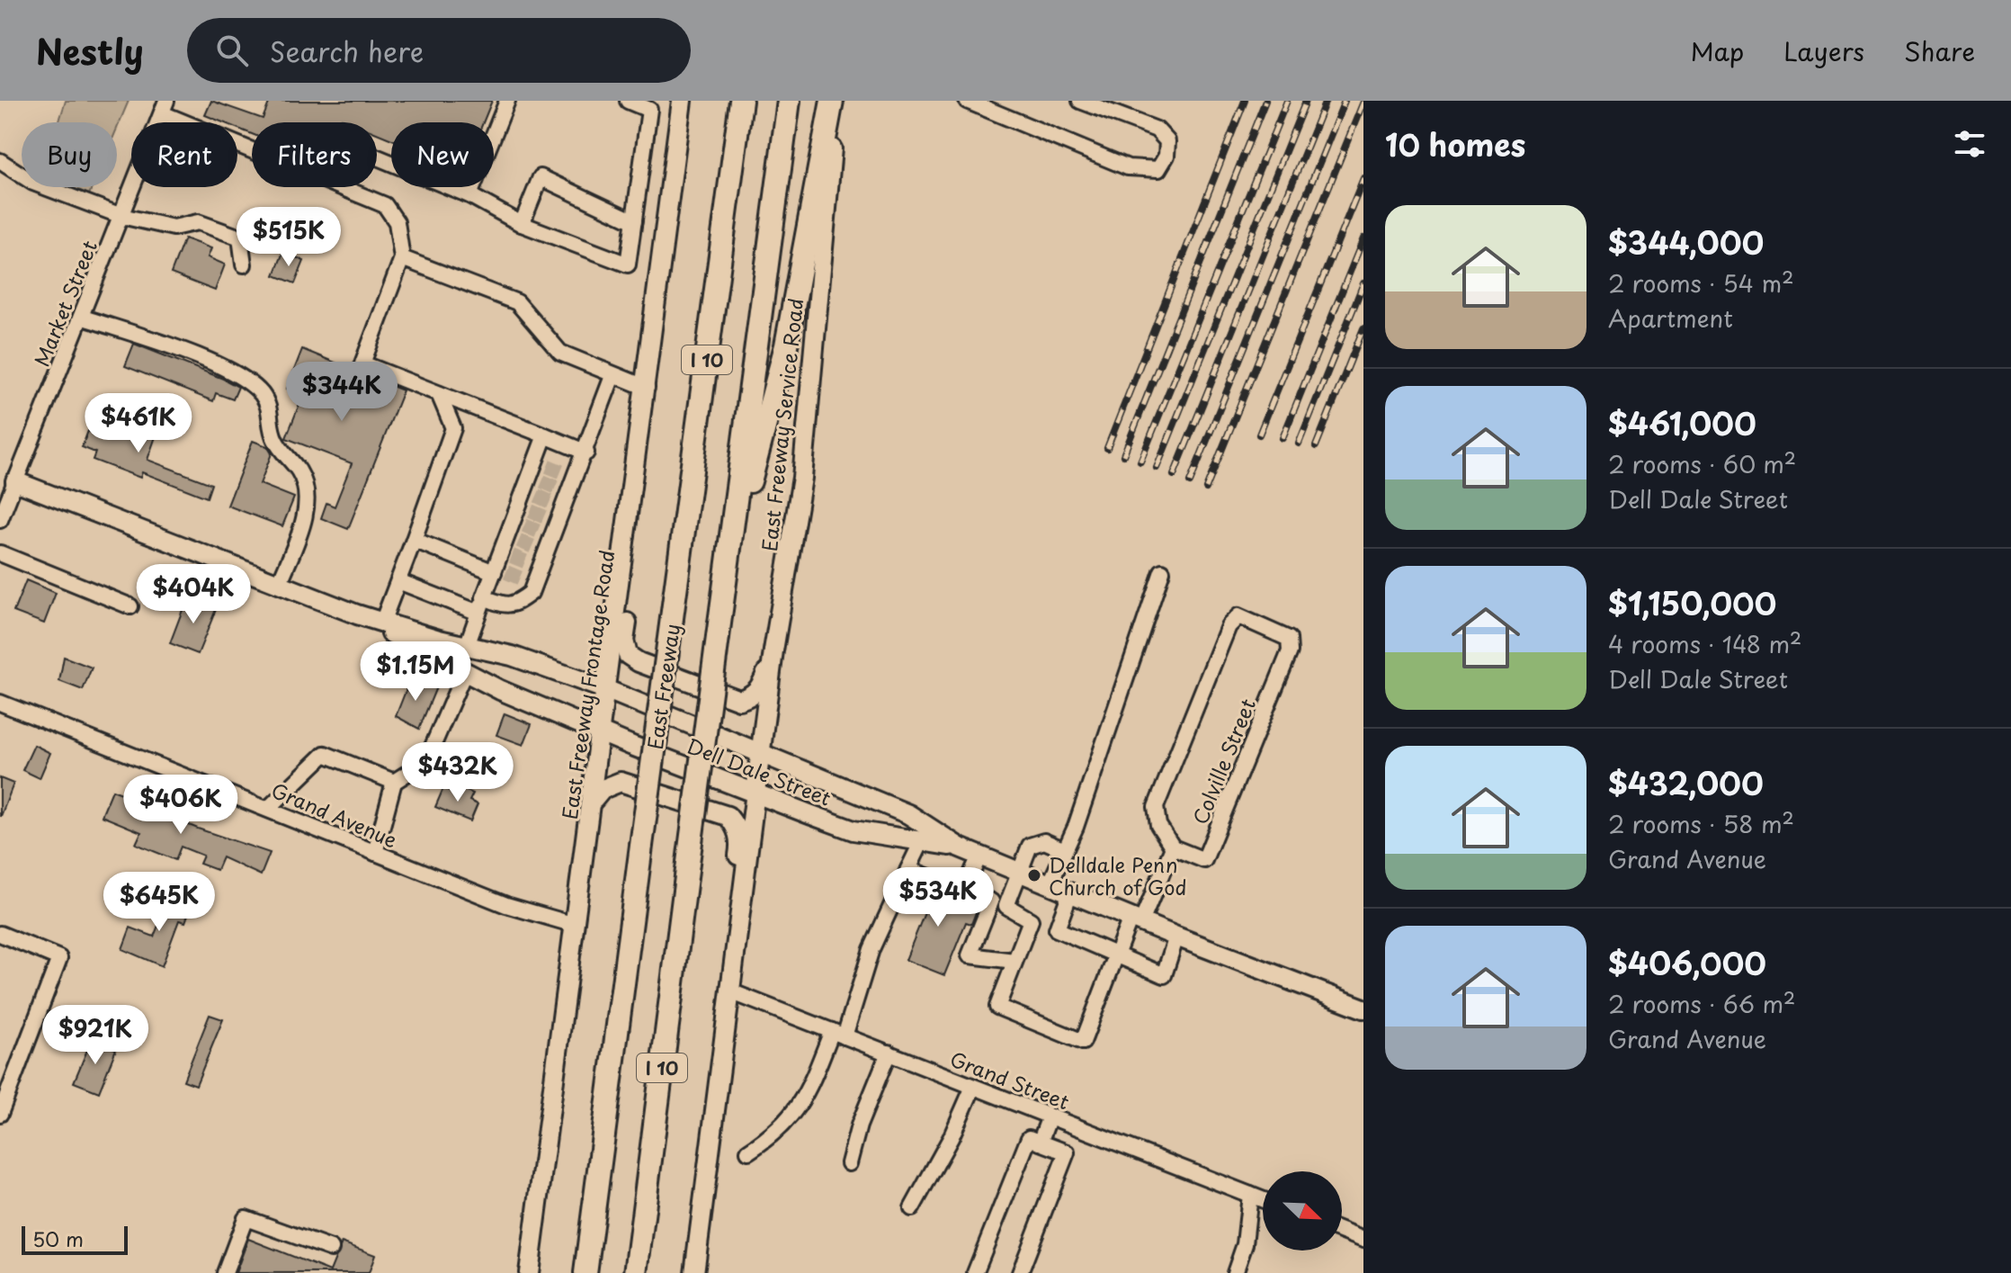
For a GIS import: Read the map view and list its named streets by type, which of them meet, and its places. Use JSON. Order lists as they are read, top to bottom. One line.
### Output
{"streets":{"highway":["I 10","East Freeway"],"main road":["East Freeway Service Road","East Freeway Frontage Road","Dell Dale Street"],"street":["Market Street","Colville Street","Grand Avenue","Grand Street"]},"crossings":[["Market Street","Dell Dale Street"],["East Freeway Service Road","Dell Dale Street"],["East Freeway Frontage Road","Dell Dale Street"],["East Freeway Frontage Road","Grand Avenue"]],"places":["Delldale Penn Church of God"],"scale_bar":"50 m","north":"bottom right","page":{"header":"Nestly","search":"Search here","nav":["Map","Layers","Share"],"heading":"10 homes","chip":["Buy","Rent","Filters","New"],"list":[{"name":"$344,000","note":"2 rooms · 54 m² · Apartment"},{"name":"$461,000","note":"2 rooms · 60 m² · Dell Dale Street"},{"name":"$1,150,000","note":"4 rooms · 148 m² · Dell Dale Street"},{"name":"$432,000","note":"2 rooms · 58 m² · Grand Avenue"},{"name":"$406,000","note":"2 rooms · 66 m² · Grand Avenue"}],"price":["$515K","$344K","$461K","$404K","$1.15M","$432K","$406K","$534K","$645K","$921K"],"scale":"50 m"}}
